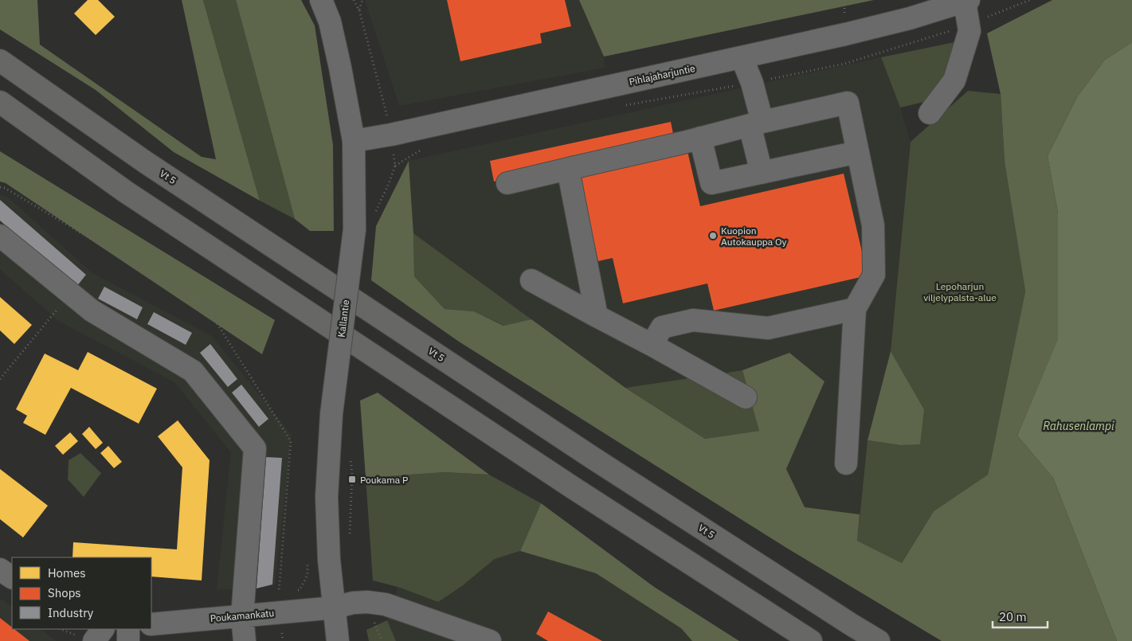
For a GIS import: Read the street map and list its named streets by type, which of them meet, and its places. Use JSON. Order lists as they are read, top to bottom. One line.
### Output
{"streets":{"highway":["Vt 5"],"street":["Pihlajaharjuntie","Kallantie","Poukamankatu"]},"crossings":[["Pihlajaharjuntie","Kallantie"],["Kallantie","Poukamankatu"]],"water":["Rahusenlampi"],"parks":["Lepoharjun viljelypalsta-alue"],"places":{"other":["Kuopion Autokauppa Oy"],"transit":["Poukama P"]},"legend":["Homes","Shops","Industry"],"scale_bar":"20 m"}
